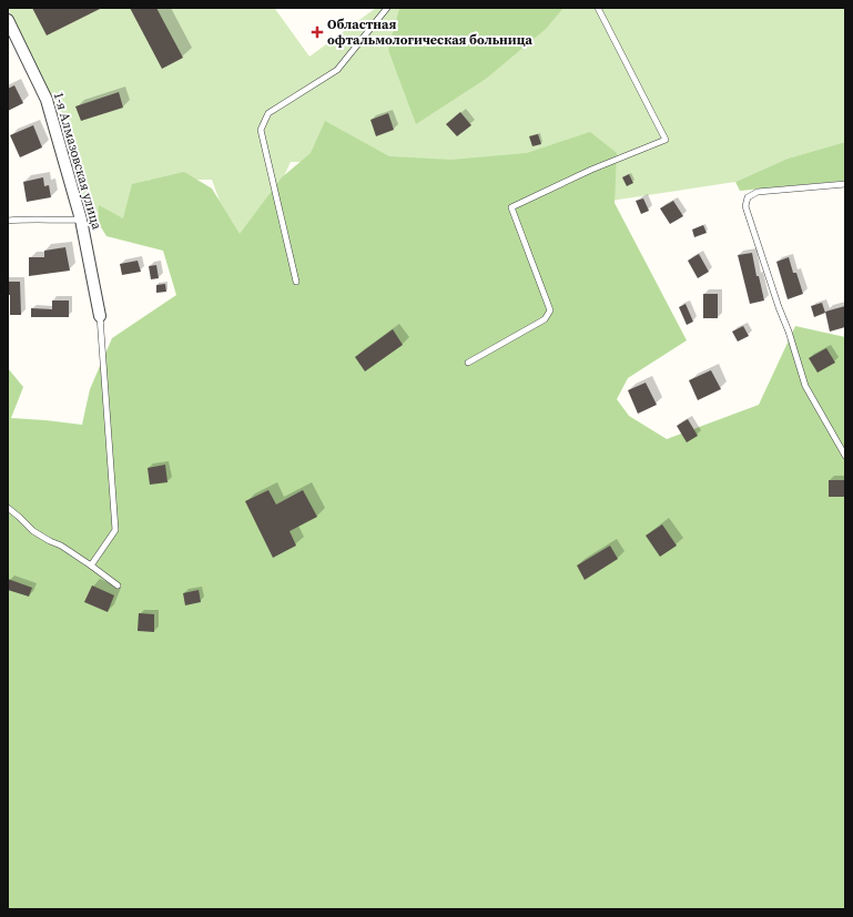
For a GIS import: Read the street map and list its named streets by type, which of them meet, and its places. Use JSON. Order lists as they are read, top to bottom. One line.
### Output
{"streets":{"street":["1-я Алмазовская улица"]},"places":{"health":["Областная офтальмологическая больница"]}}
